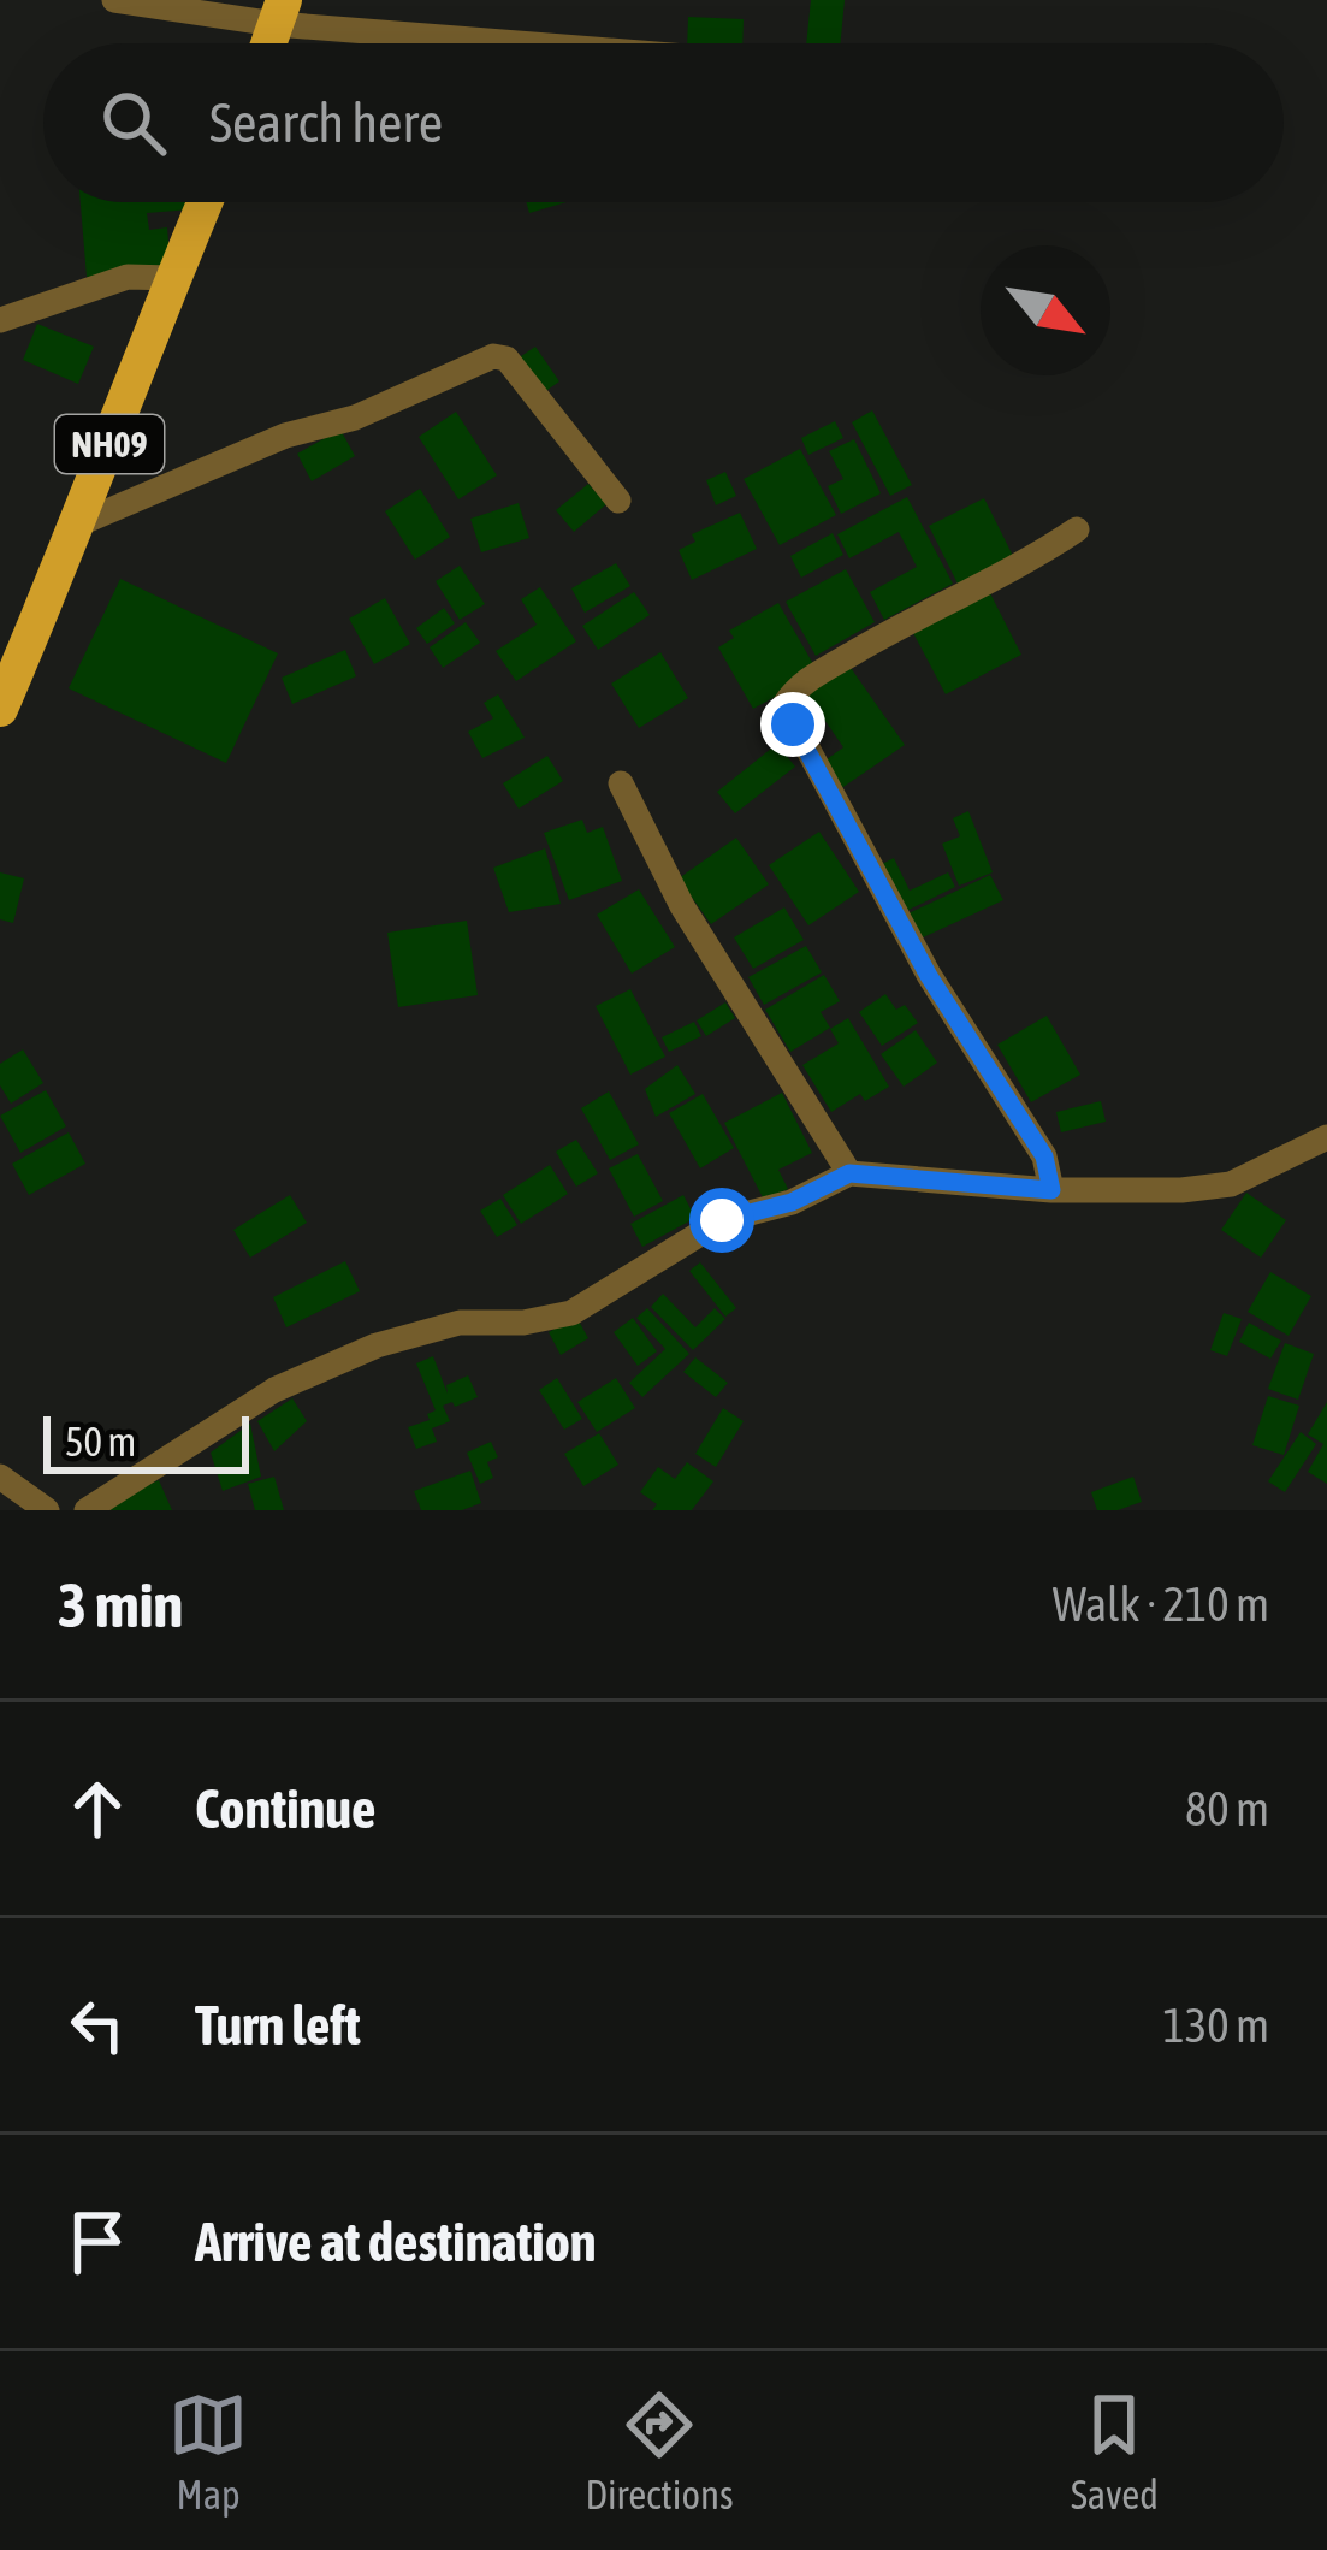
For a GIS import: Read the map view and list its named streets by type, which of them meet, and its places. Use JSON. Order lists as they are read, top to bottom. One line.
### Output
{"streets":{"main road":["NH09"]},"scale_bar":"50 m","north":"bottom right","page":{"search":"Search here","scale":"50 m","heading":["3 min","Walk · 210 m"],"list":[["Continue","80 m"],["Turn left","130 m"],"Arrive at destination"],"nav":["Map","Directions","Saved"]}}
